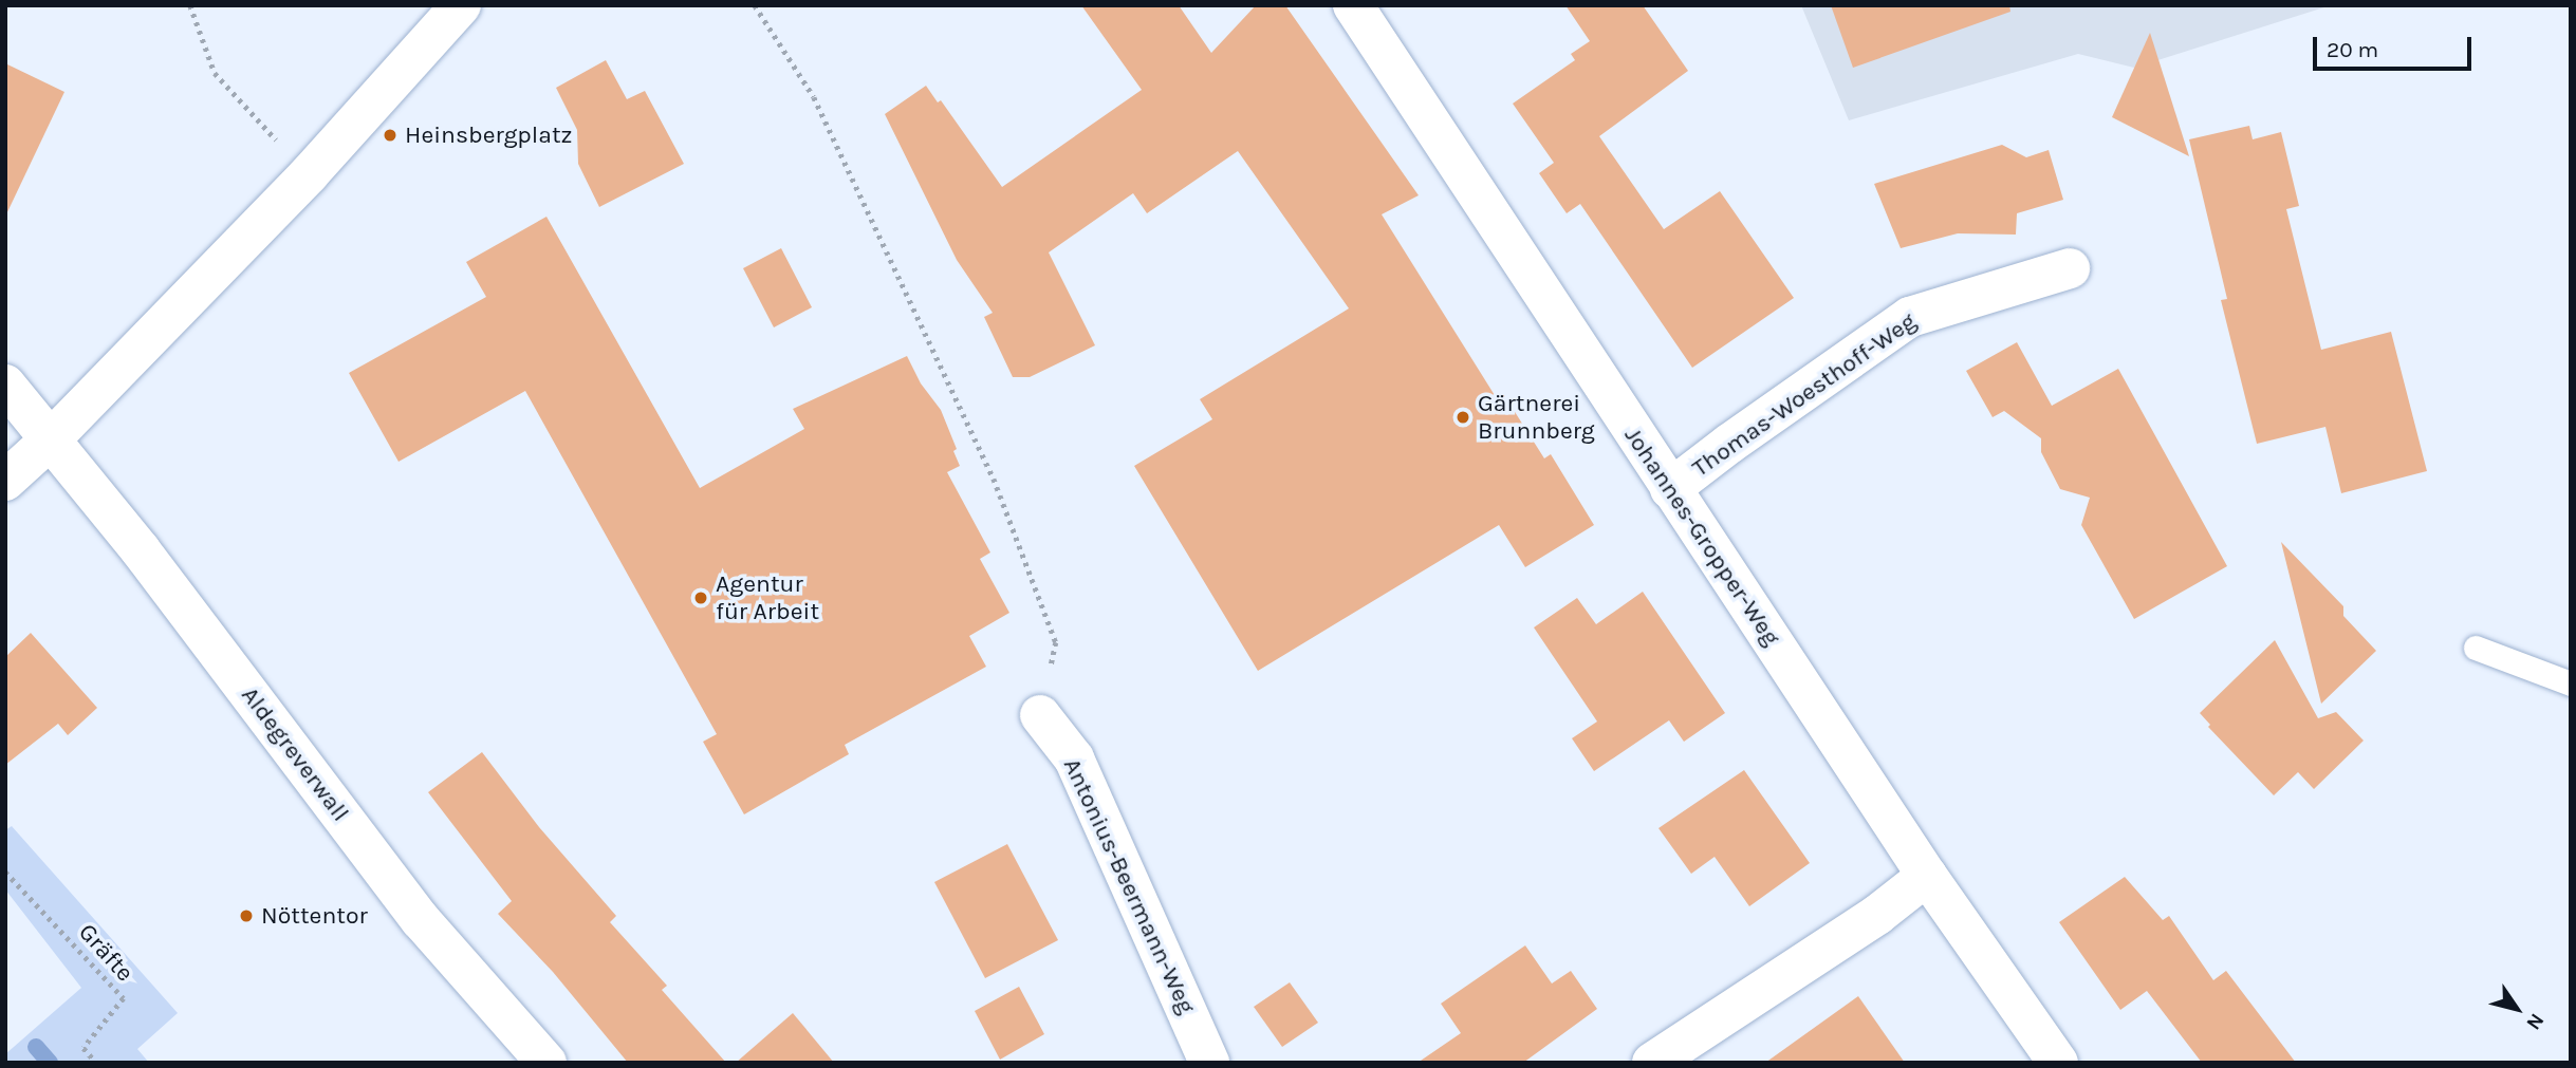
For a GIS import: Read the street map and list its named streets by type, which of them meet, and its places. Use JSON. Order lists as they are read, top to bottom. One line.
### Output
{"streets":{"street":["Thomas-Woesthoff-Weg","Johannes-Gropper-Weg","Aldegreverwall","Antonius-Beermann-Weg"],"path":["Gräfte"]},"crossings":[["Thomas-Woesthoff-Weg","Johannes-Gropper-Weg"]],"places":["Heinsbergplatz","Gärtnerei Brunnberg","Agentur für Arbeit","Nöttentor"],"scale_bar":"20 m","north":"bottom right"}
